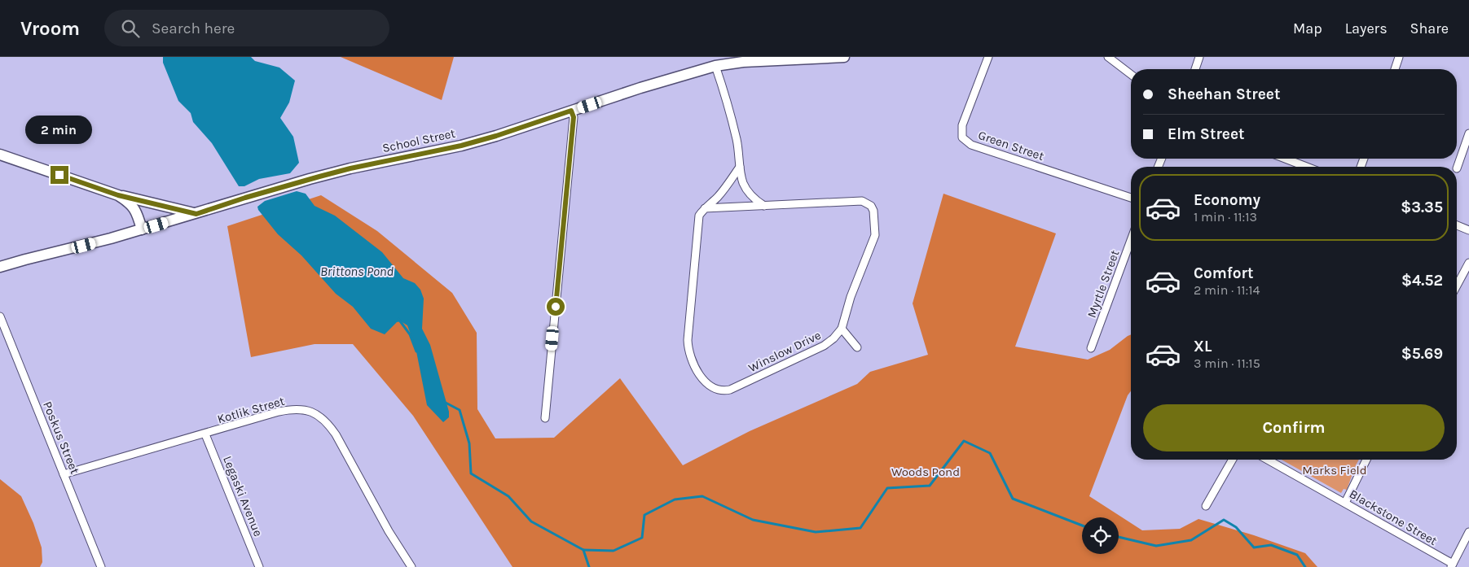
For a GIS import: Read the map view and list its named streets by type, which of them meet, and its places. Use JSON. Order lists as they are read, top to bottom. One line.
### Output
{"streets":{"street":["School Street","Green Street","Myrtle Street","Winslow Drive","Kotlik Street","Poskus Street","Legaski Avenue","Blackstone Street"]},"crossings":[["Kotlik Street","Poskus Street"],["Kotlik Street","Legaski Avenue"]],"water":["Brittons Pond"],"parks":["Marks Field","Woods Pond"],"page":{"header":"Vroom","search":"Search here","nav":["Map","Layers","Share"],"banner":["Sheehan Street","Elm Street"],"bubble":"2 min","list":[{"name":"Economy","note":"1 min · 11:13","value":"$3.35"},{"name":"Comfort","note":"2 min · 11:14","value":"$4.52"},{"name":"XL","note":"3 min · 11:15","value":"$5.69"}],"buttons":"Confirm"}}
